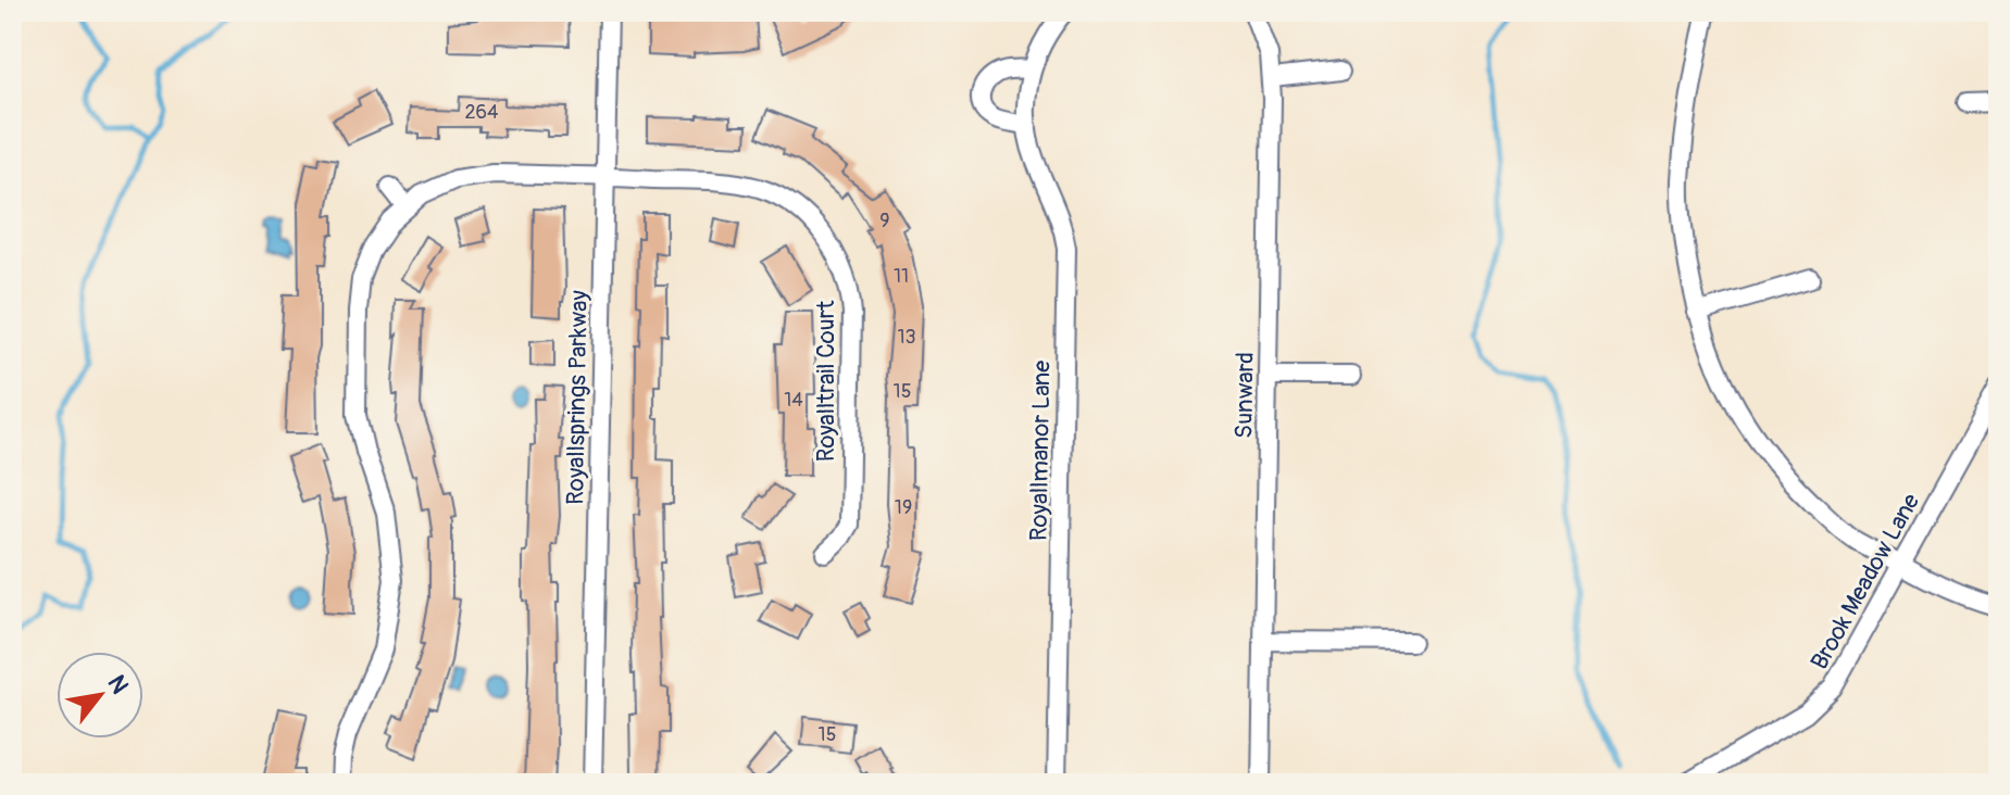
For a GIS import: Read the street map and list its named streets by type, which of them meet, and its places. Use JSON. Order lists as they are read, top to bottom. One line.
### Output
{"streets":{"street":["Royalltrail Court","Sunward","Royallsprings Parkway","Royallmanor Lane","Brook Meadow Lane"]},"crossings":[["Royalltrail Court","Royallsprings Parkway"]],"house_numbers":["264","9","11","13","15","14","19","15"],"north":"top right"}
